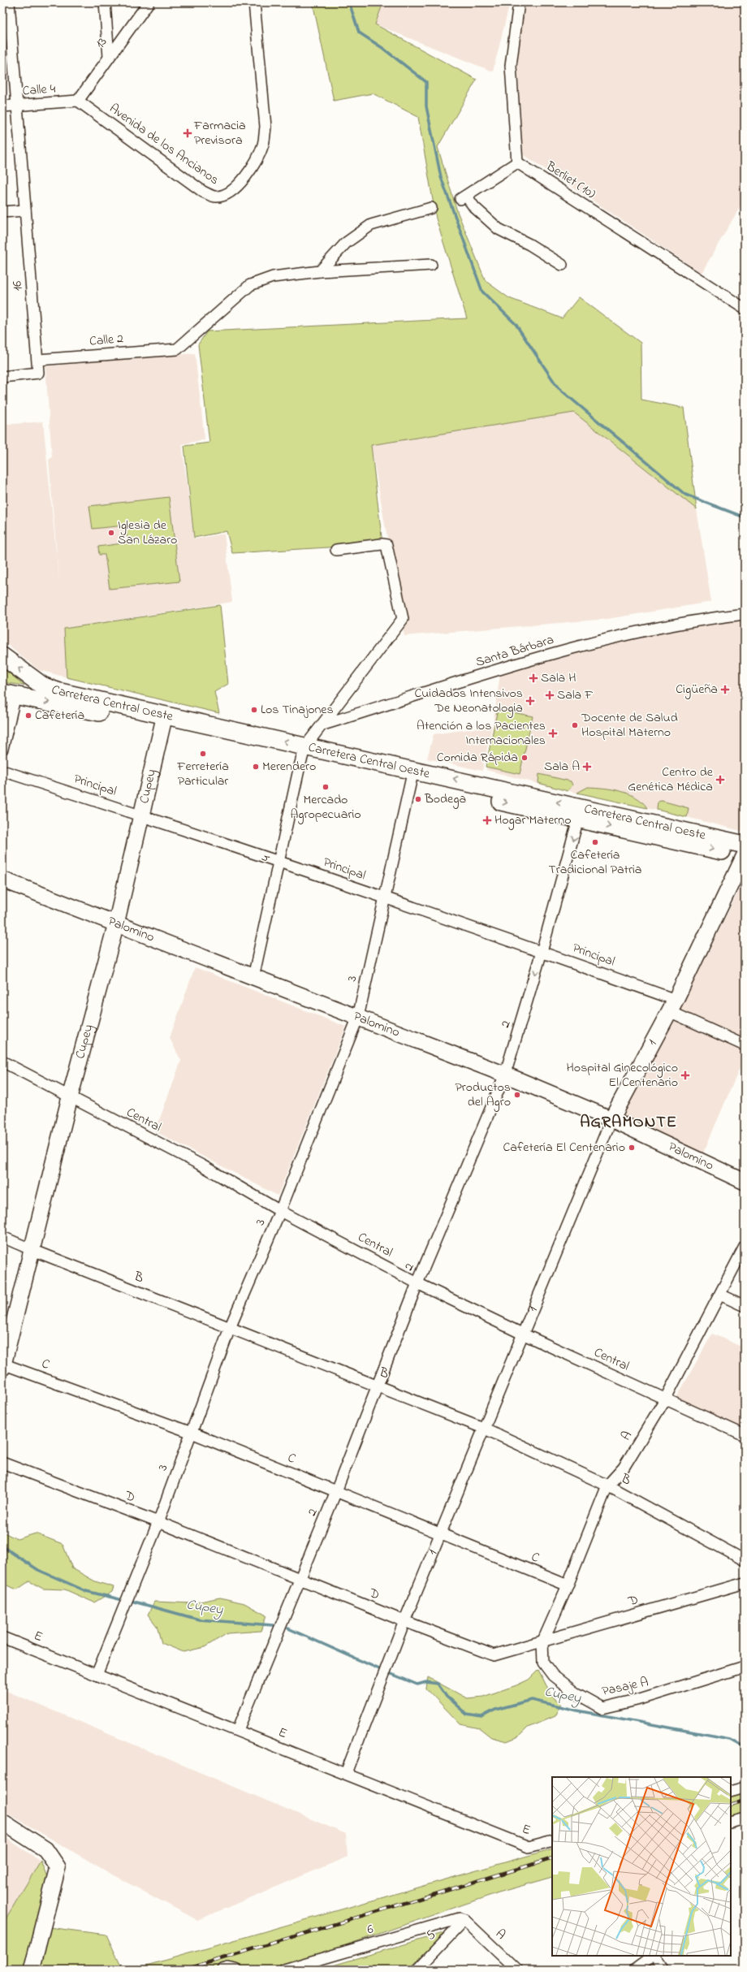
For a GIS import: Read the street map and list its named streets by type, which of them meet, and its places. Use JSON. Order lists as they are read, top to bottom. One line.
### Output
{"streets":{"main road":["Carretera Central Oeste"],"street":["13","Calle 4","Avenida de los Ancianos","Berliet (10)","16","Calle 2","Santa Bárbara","Principal","Cupey","4","Palomino","3","2","1","Central","B","C","A","D","E","Pasaje A","6","5"]},"crossings":[["13","Calle 4"],["13","Avenida de los Ancianos"],["Calle 4","Avenida de los Ancianos"],["Calle 4","16"],["16","Calle 2"],["Carretera Central Oeste","Cupey"],["Carretera Central Oeste","4"],["Carretera Central Oeste","3"],["Carretera Central Oeste","2"],["Carretera Central Oeste","1"],["Principal","Cupey"],["Principal","4"],["Principal","3"],["Principal","2"],["Principal","1"],["Cupey","Palomino"],["Cupey","Central"],["Cupey","B"],["Cupey","C"],["4","Palomino"],["Palomino","3"],["Palomino","2"],["Palomino","1"],["3","Central"],["3","B"],["3","C"],["3","D"],["3","E"],["2","Central"],["2","B"],["2","C"],["2","D"],["2","E"],["1","Central"],["1","B"],["1","C"],["1","D"],["1","E"],["Central","A"],["B","A"],["C","A"],["A","D"],["A","Pasaje A"],["A","6"],["A","5"],["D","Pasaje A"],["6","5"]],"districts":["AGRAMONTE"],"water":["Cupey"],"places":{"health":["Farmacia Previsora","Sala H","Cigüeña","Sala F","Cuidados Intensivos De Neonatologia","Atención a los Pacientes Internacionales","Sala A","Centro de Genética Médica","Hogar Materno","Hospital Ginecológico El Centenario"],"other":["Iglesia de San Lázaro","Los Tinajones","Cafetería","Docente de Salud Hospital Materno","Ferretería Particular","Comida Rápida","Merendero","Mercado Agropecuario","Bodega","Cafetería Tradicional Patria","Productos del Agro","Cafetería El Centenario"]}}
